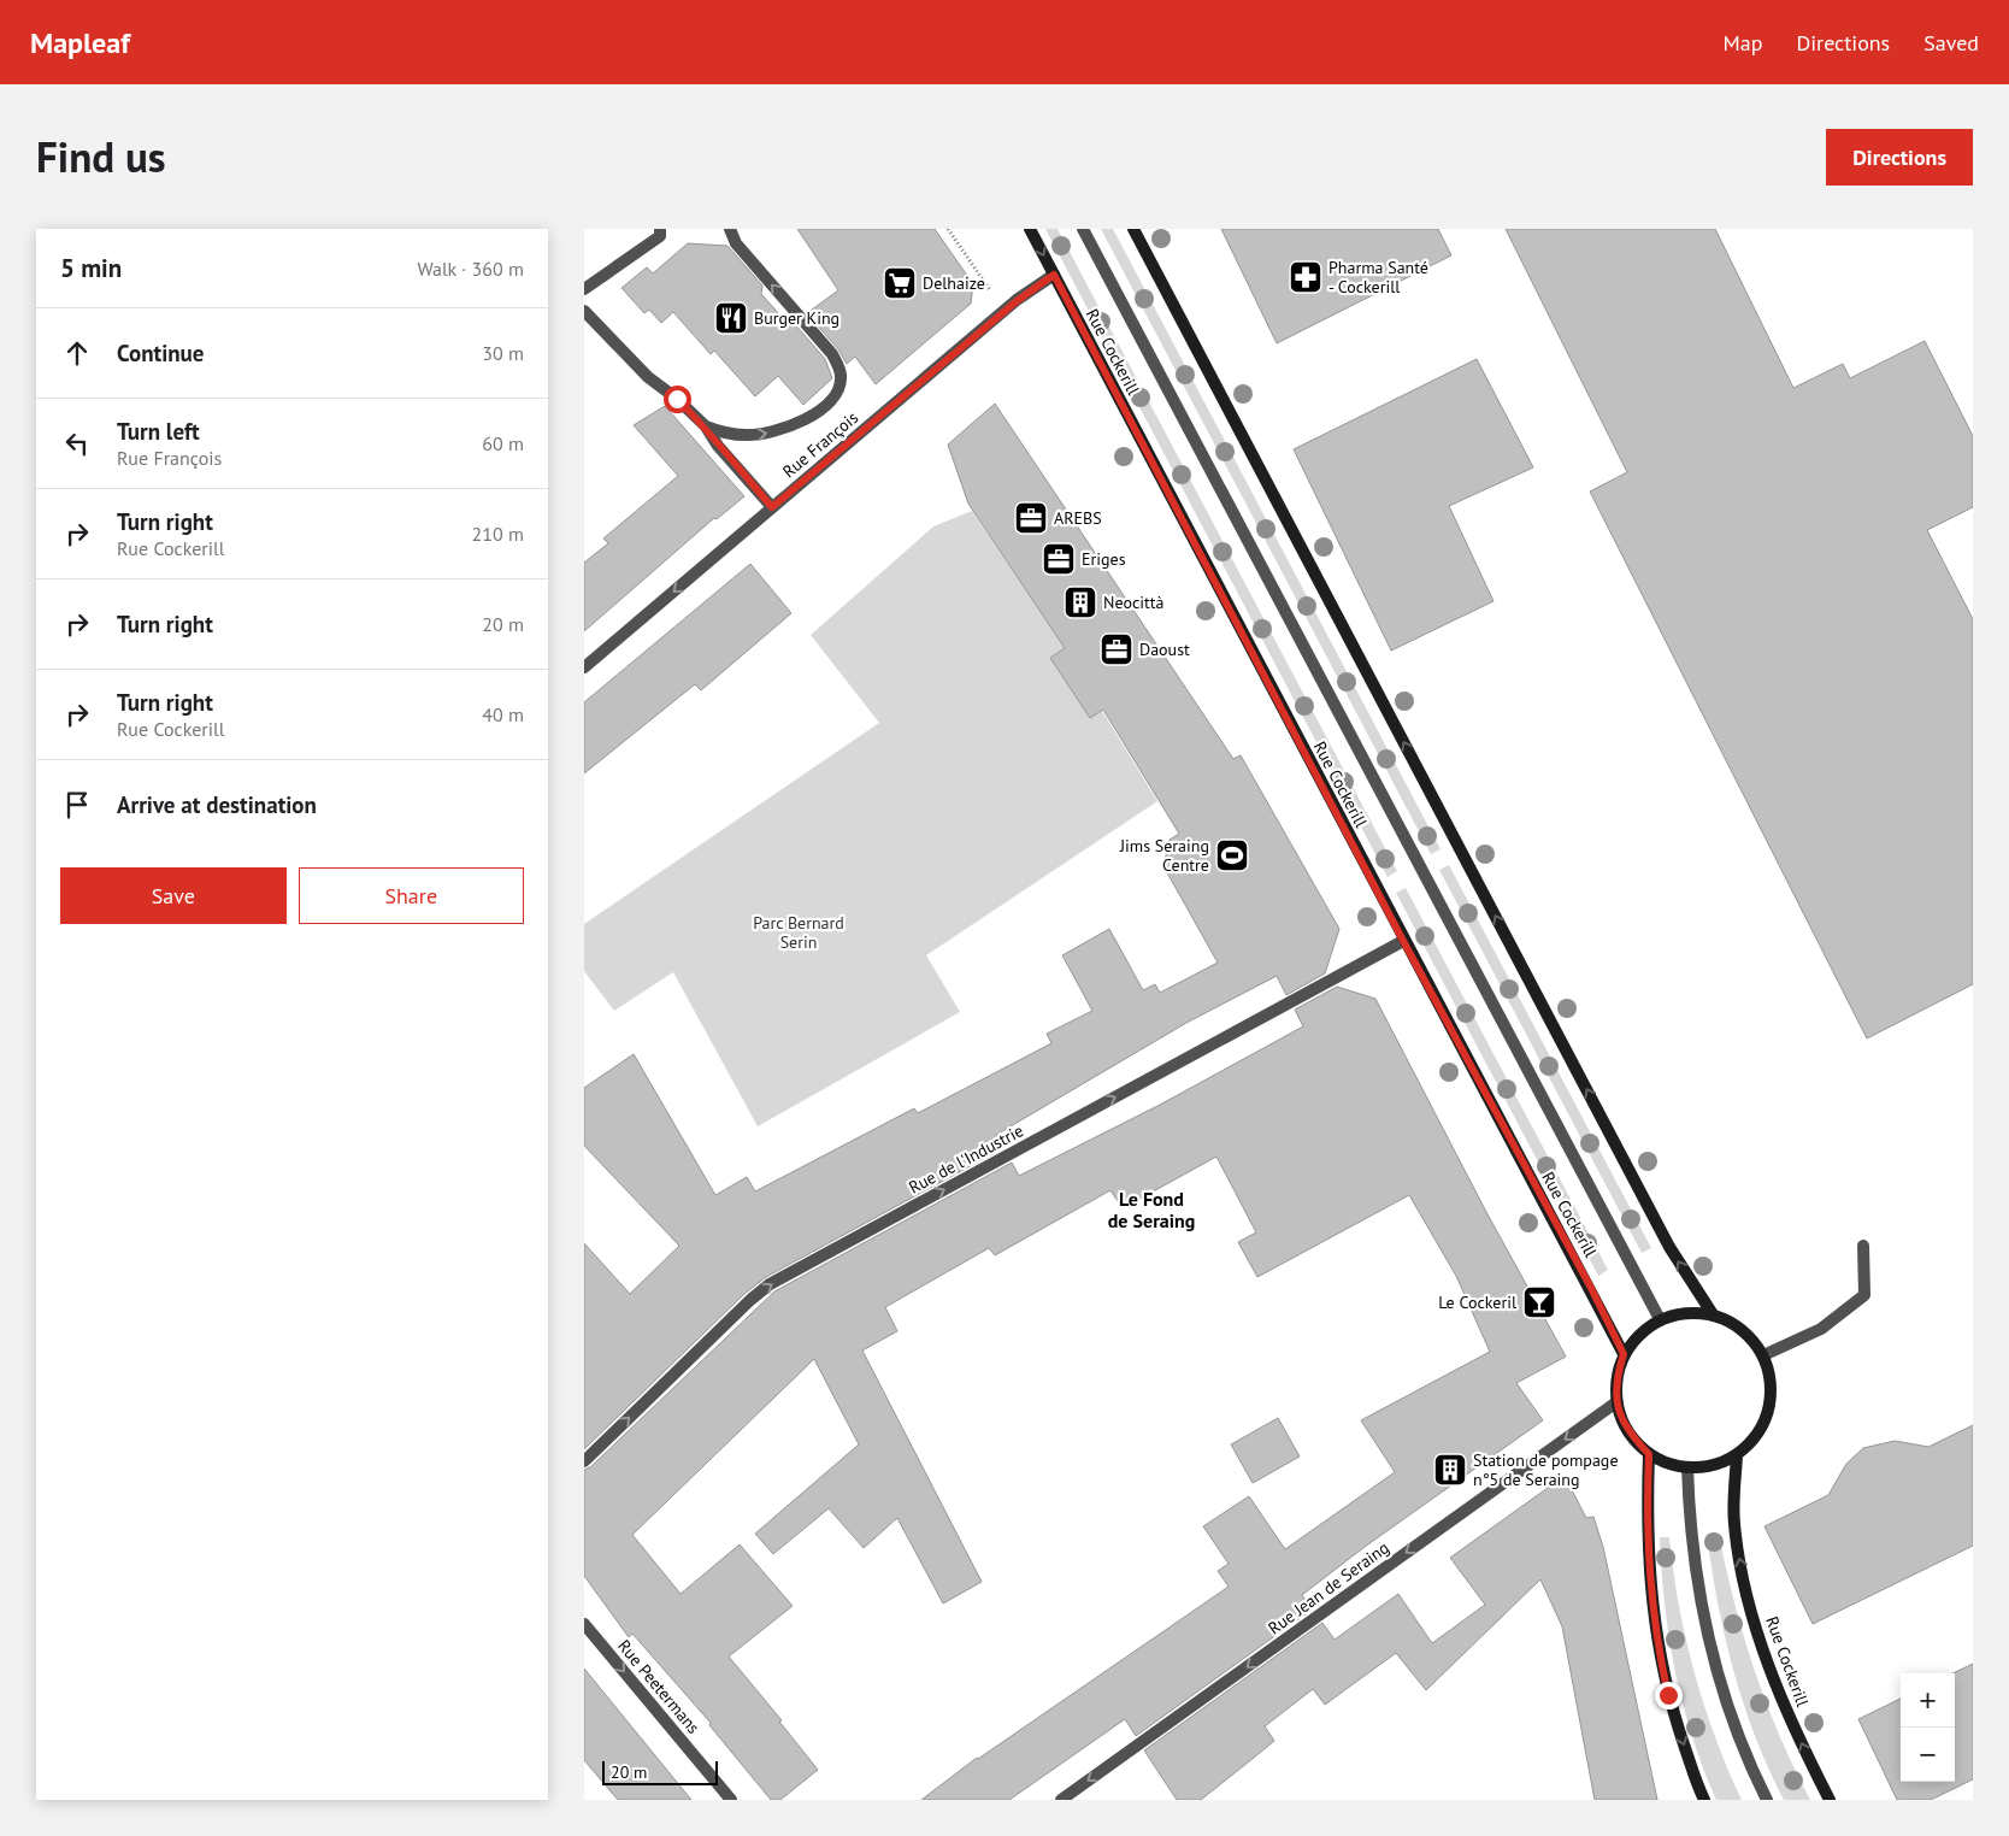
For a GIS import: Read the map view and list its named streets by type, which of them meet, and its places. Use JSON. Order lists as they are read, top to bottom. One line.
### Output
{"streets":{"main road":["Rue Cockerill"],"street":["Rue François","Rue de l'Industrie","Rue Jean de Seraing","Rue Peetermans"]},"crossings":[["Rue Cockerill","Rue François"],["Rue Cockerill","Rue de l'Industrie"],["Rue Cockerill","Rue Jean de Seraing"]],"one_way":["Rue François","Rue de l'Industrie","Rue Jean de Seraing","Rue Peetermans"],"districts":["Le Fond de Seraing"],"parks":["Parc Bernard Serin"],"places":{"pharmacy":["Pharma Santé - Cockerill"],"supermarket":["Delhaize"],"restaurant":["Burger King"],"office":["AREBS","Eriges","Daoust"],"building":["Neocittà","Station de pompage n°5 de Seraing"],"sports":["Jims Seraing Centre"],"bar":["Le Cockeril"]},"scale_bar":"20 m","page":{"header":"Mapleaf","nav":["Map","Directions","Saved"],"title":"Find us","buttons":["Directions",["Save","Share"]],"heading":["5 min","Walk · 360 m"],"list":[["Continue","30 m"],["Turn left","Rue François","60 m"],["Turn right","Rue Cockerill","210 m"],["Turn right","20 m"],["Turn right","Rue Cockerill","40 m"],"Arrive at destination"],"map_buttons":["+","−"],"scale":"20 m"}}
